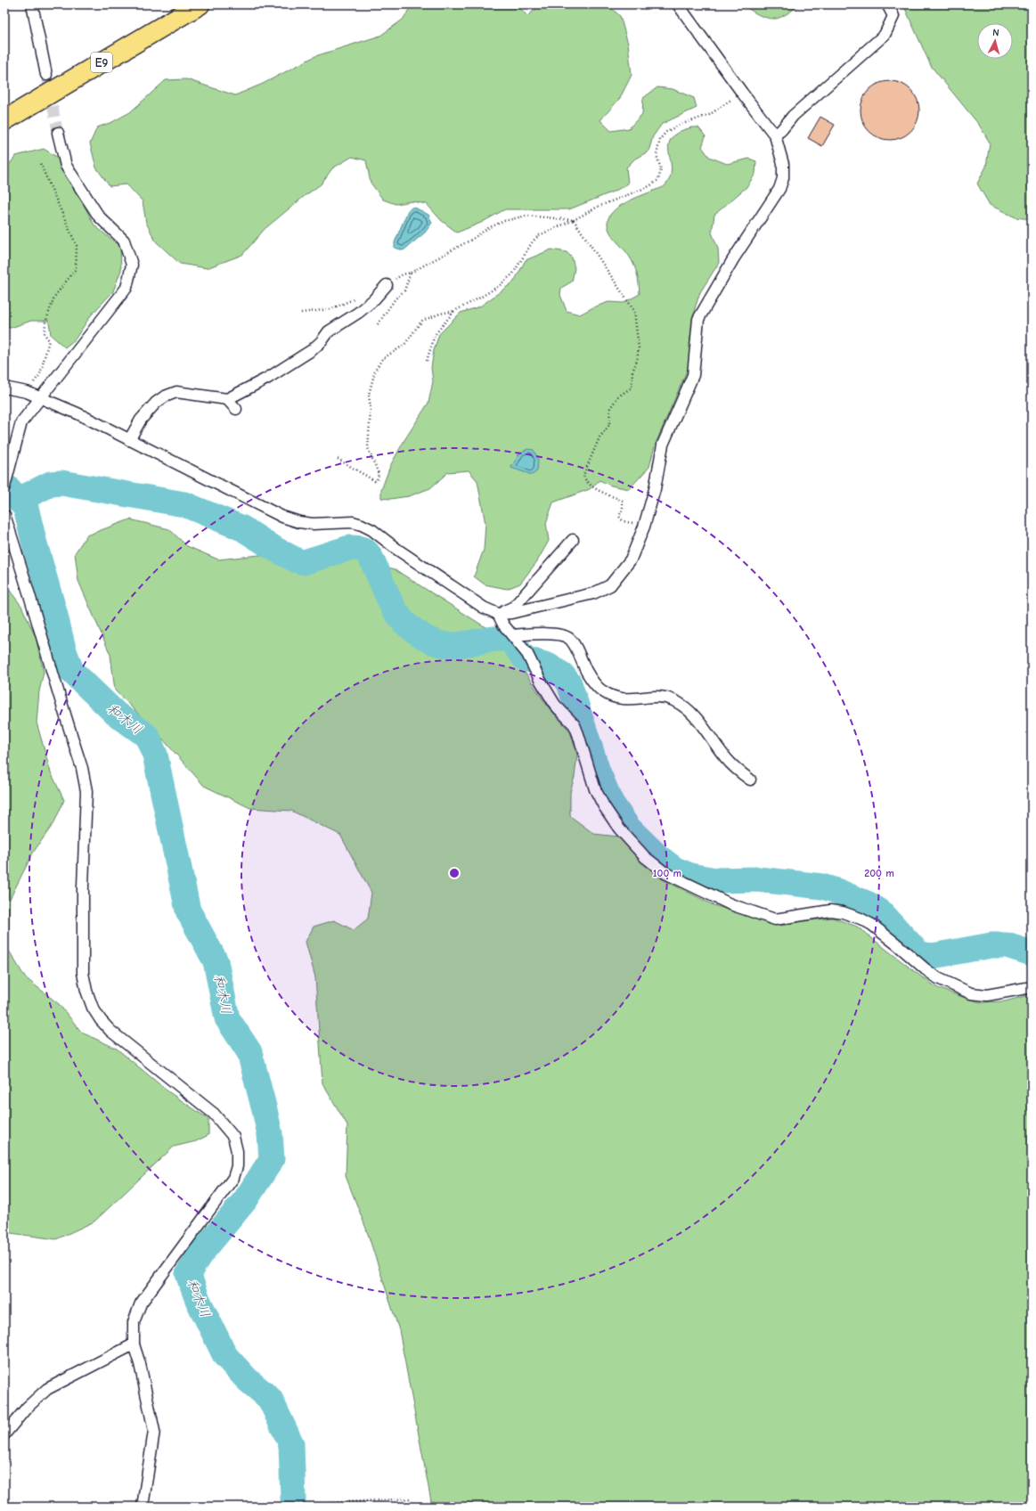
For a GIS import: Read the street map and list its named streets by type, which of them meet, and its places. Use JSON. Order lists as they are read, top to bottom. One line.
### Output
{"streets":{"highway":["E9"]},"water":["和木川"],"north":"top","rings":["100 m","200 m"]}
